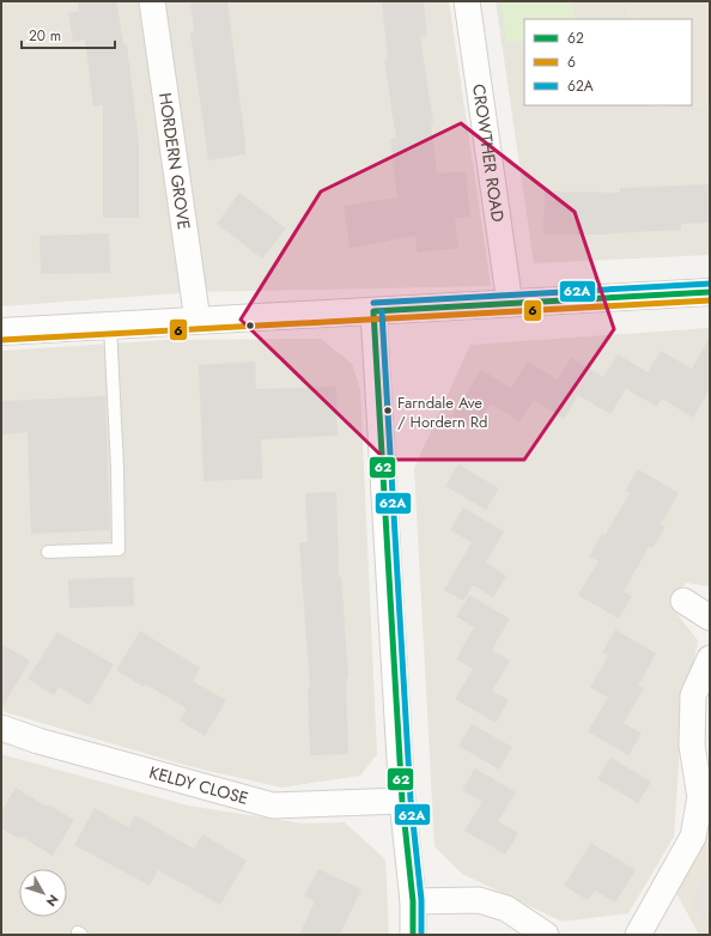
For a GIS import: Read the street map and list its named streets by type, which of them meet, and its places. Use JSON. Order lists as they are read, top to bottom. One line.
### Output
{"streets":{"street":["CROWTHER ROAD","HORDERN GROVE","KELDY CLOSE"]},"places":["Farndale Ave / Hordern Rd"],"lines":["transit line 62A","transit line 62","transit line 6"],"legend":["62","6","62A"],"scale_bar":"20 m","north":"bottom right"}
